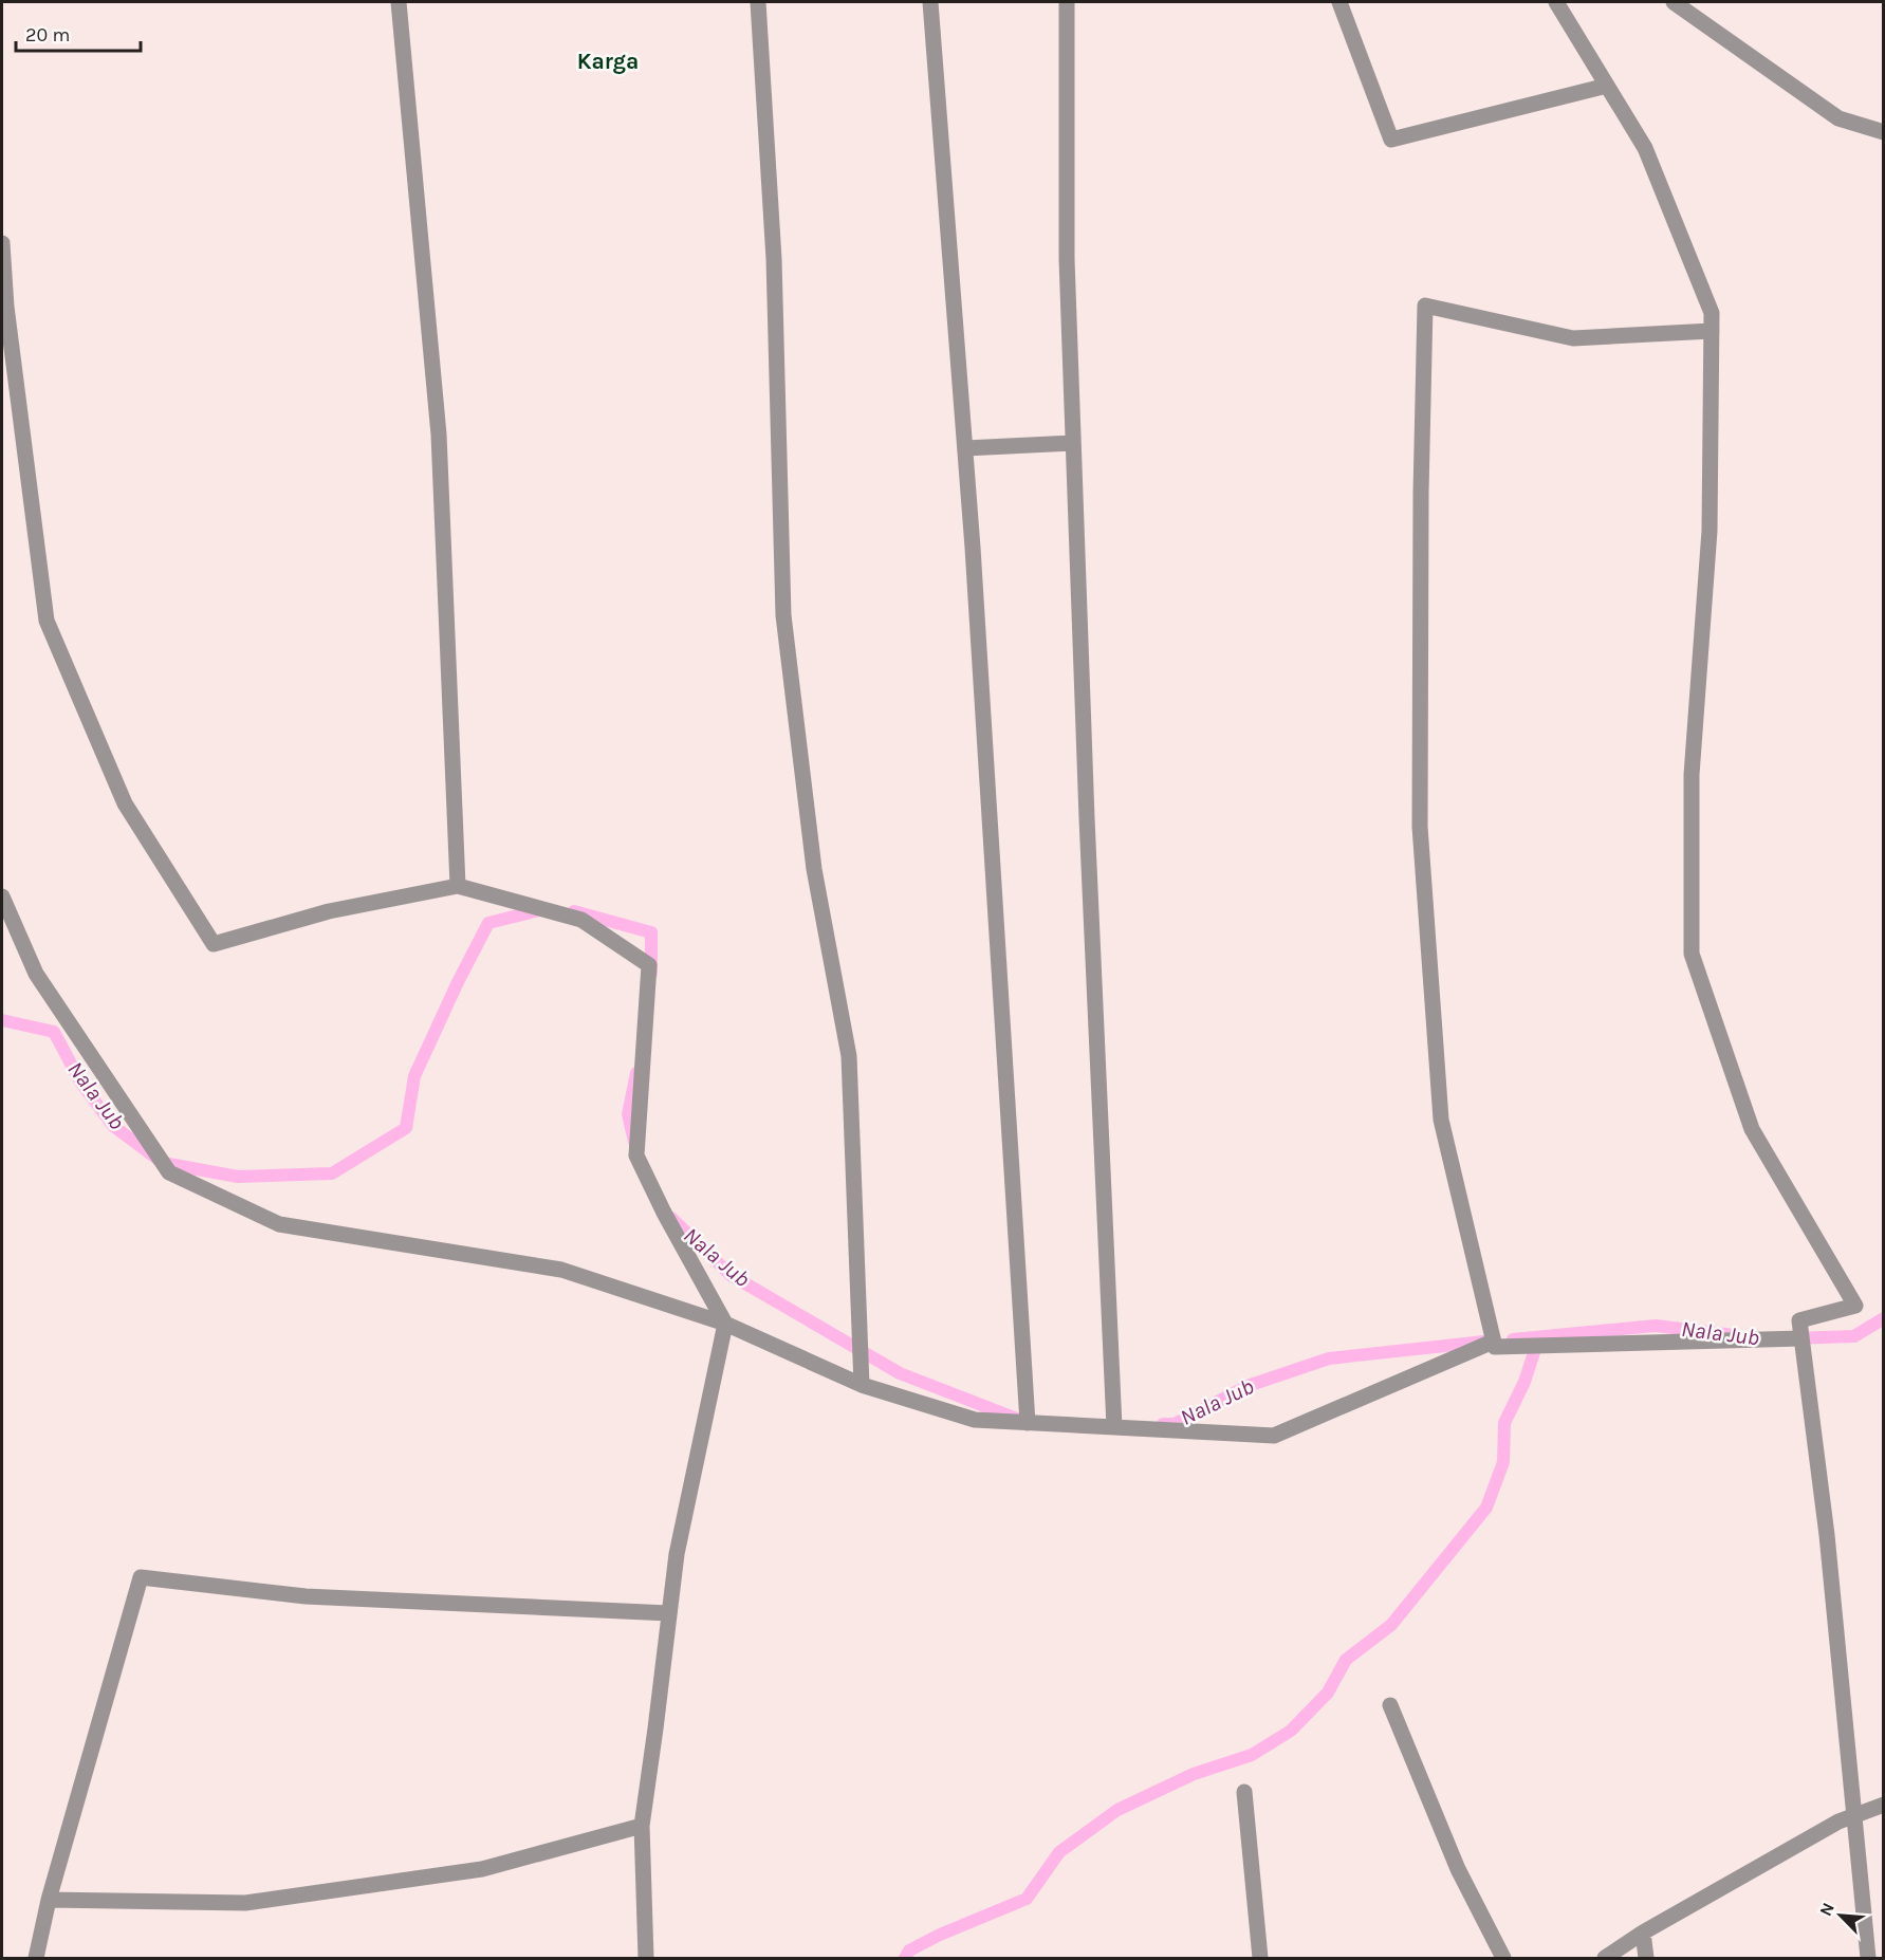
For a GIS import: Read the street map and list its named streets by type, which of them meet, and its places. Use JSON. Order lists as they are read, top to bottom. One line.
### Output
{"districts":["Karga"],"water":["Nala Jub"],"scale_bar":"20 m","north":"top left"}
